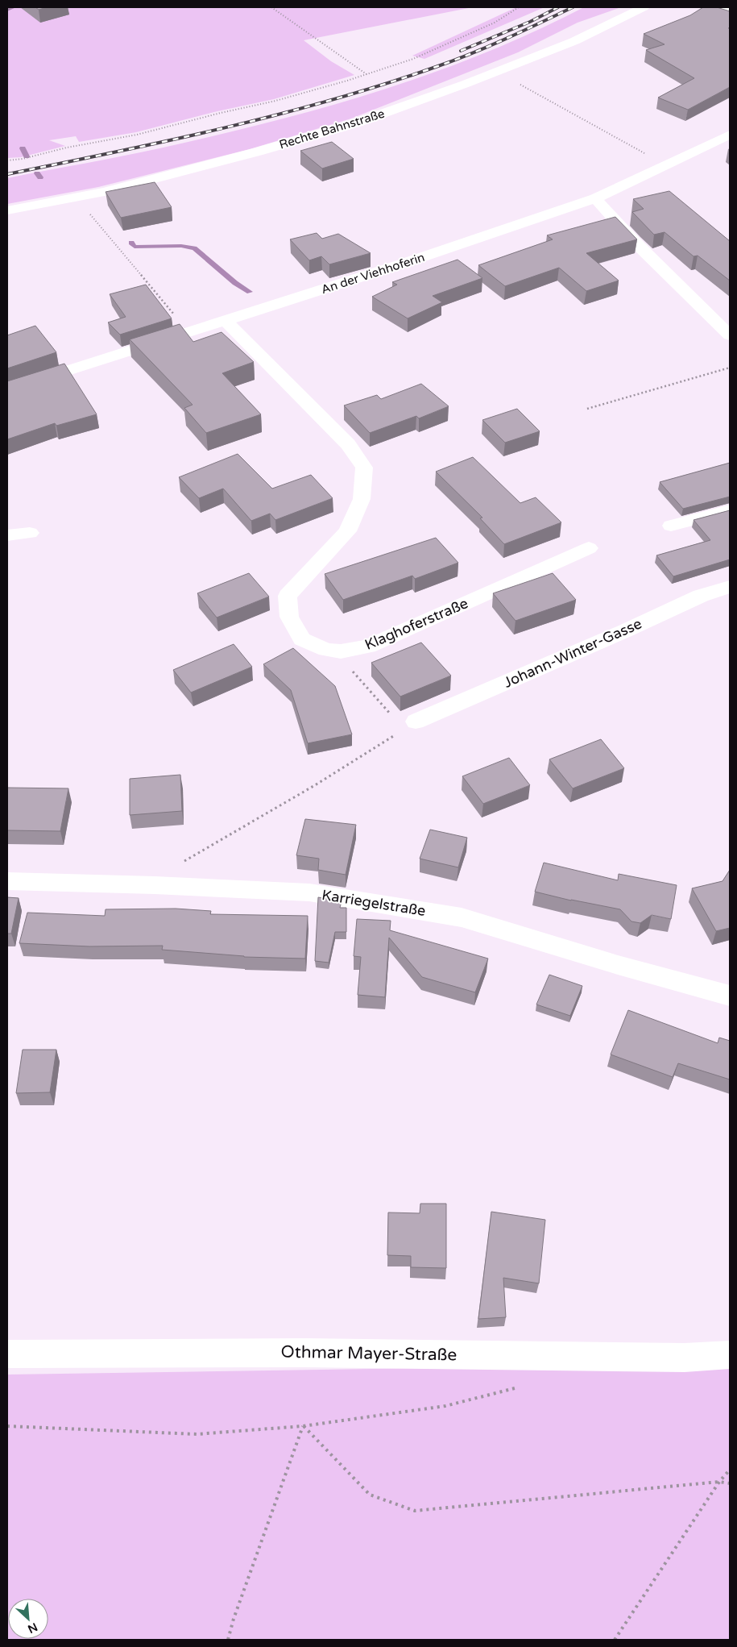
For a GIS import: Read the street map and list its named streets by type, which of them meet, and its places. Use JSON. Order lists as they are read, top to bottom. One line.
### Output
{"streets":{"street":["Rechte Bahnstraße","An der Viehhoferin","Klaghoferstraße","Johann-Winter-Gasse","Karriegelstraße","Othmar Mayer-Straße"]},"crossings":[["An der Viehhoferin","Klaghoferstraße"]],"north":"bottom right"}
